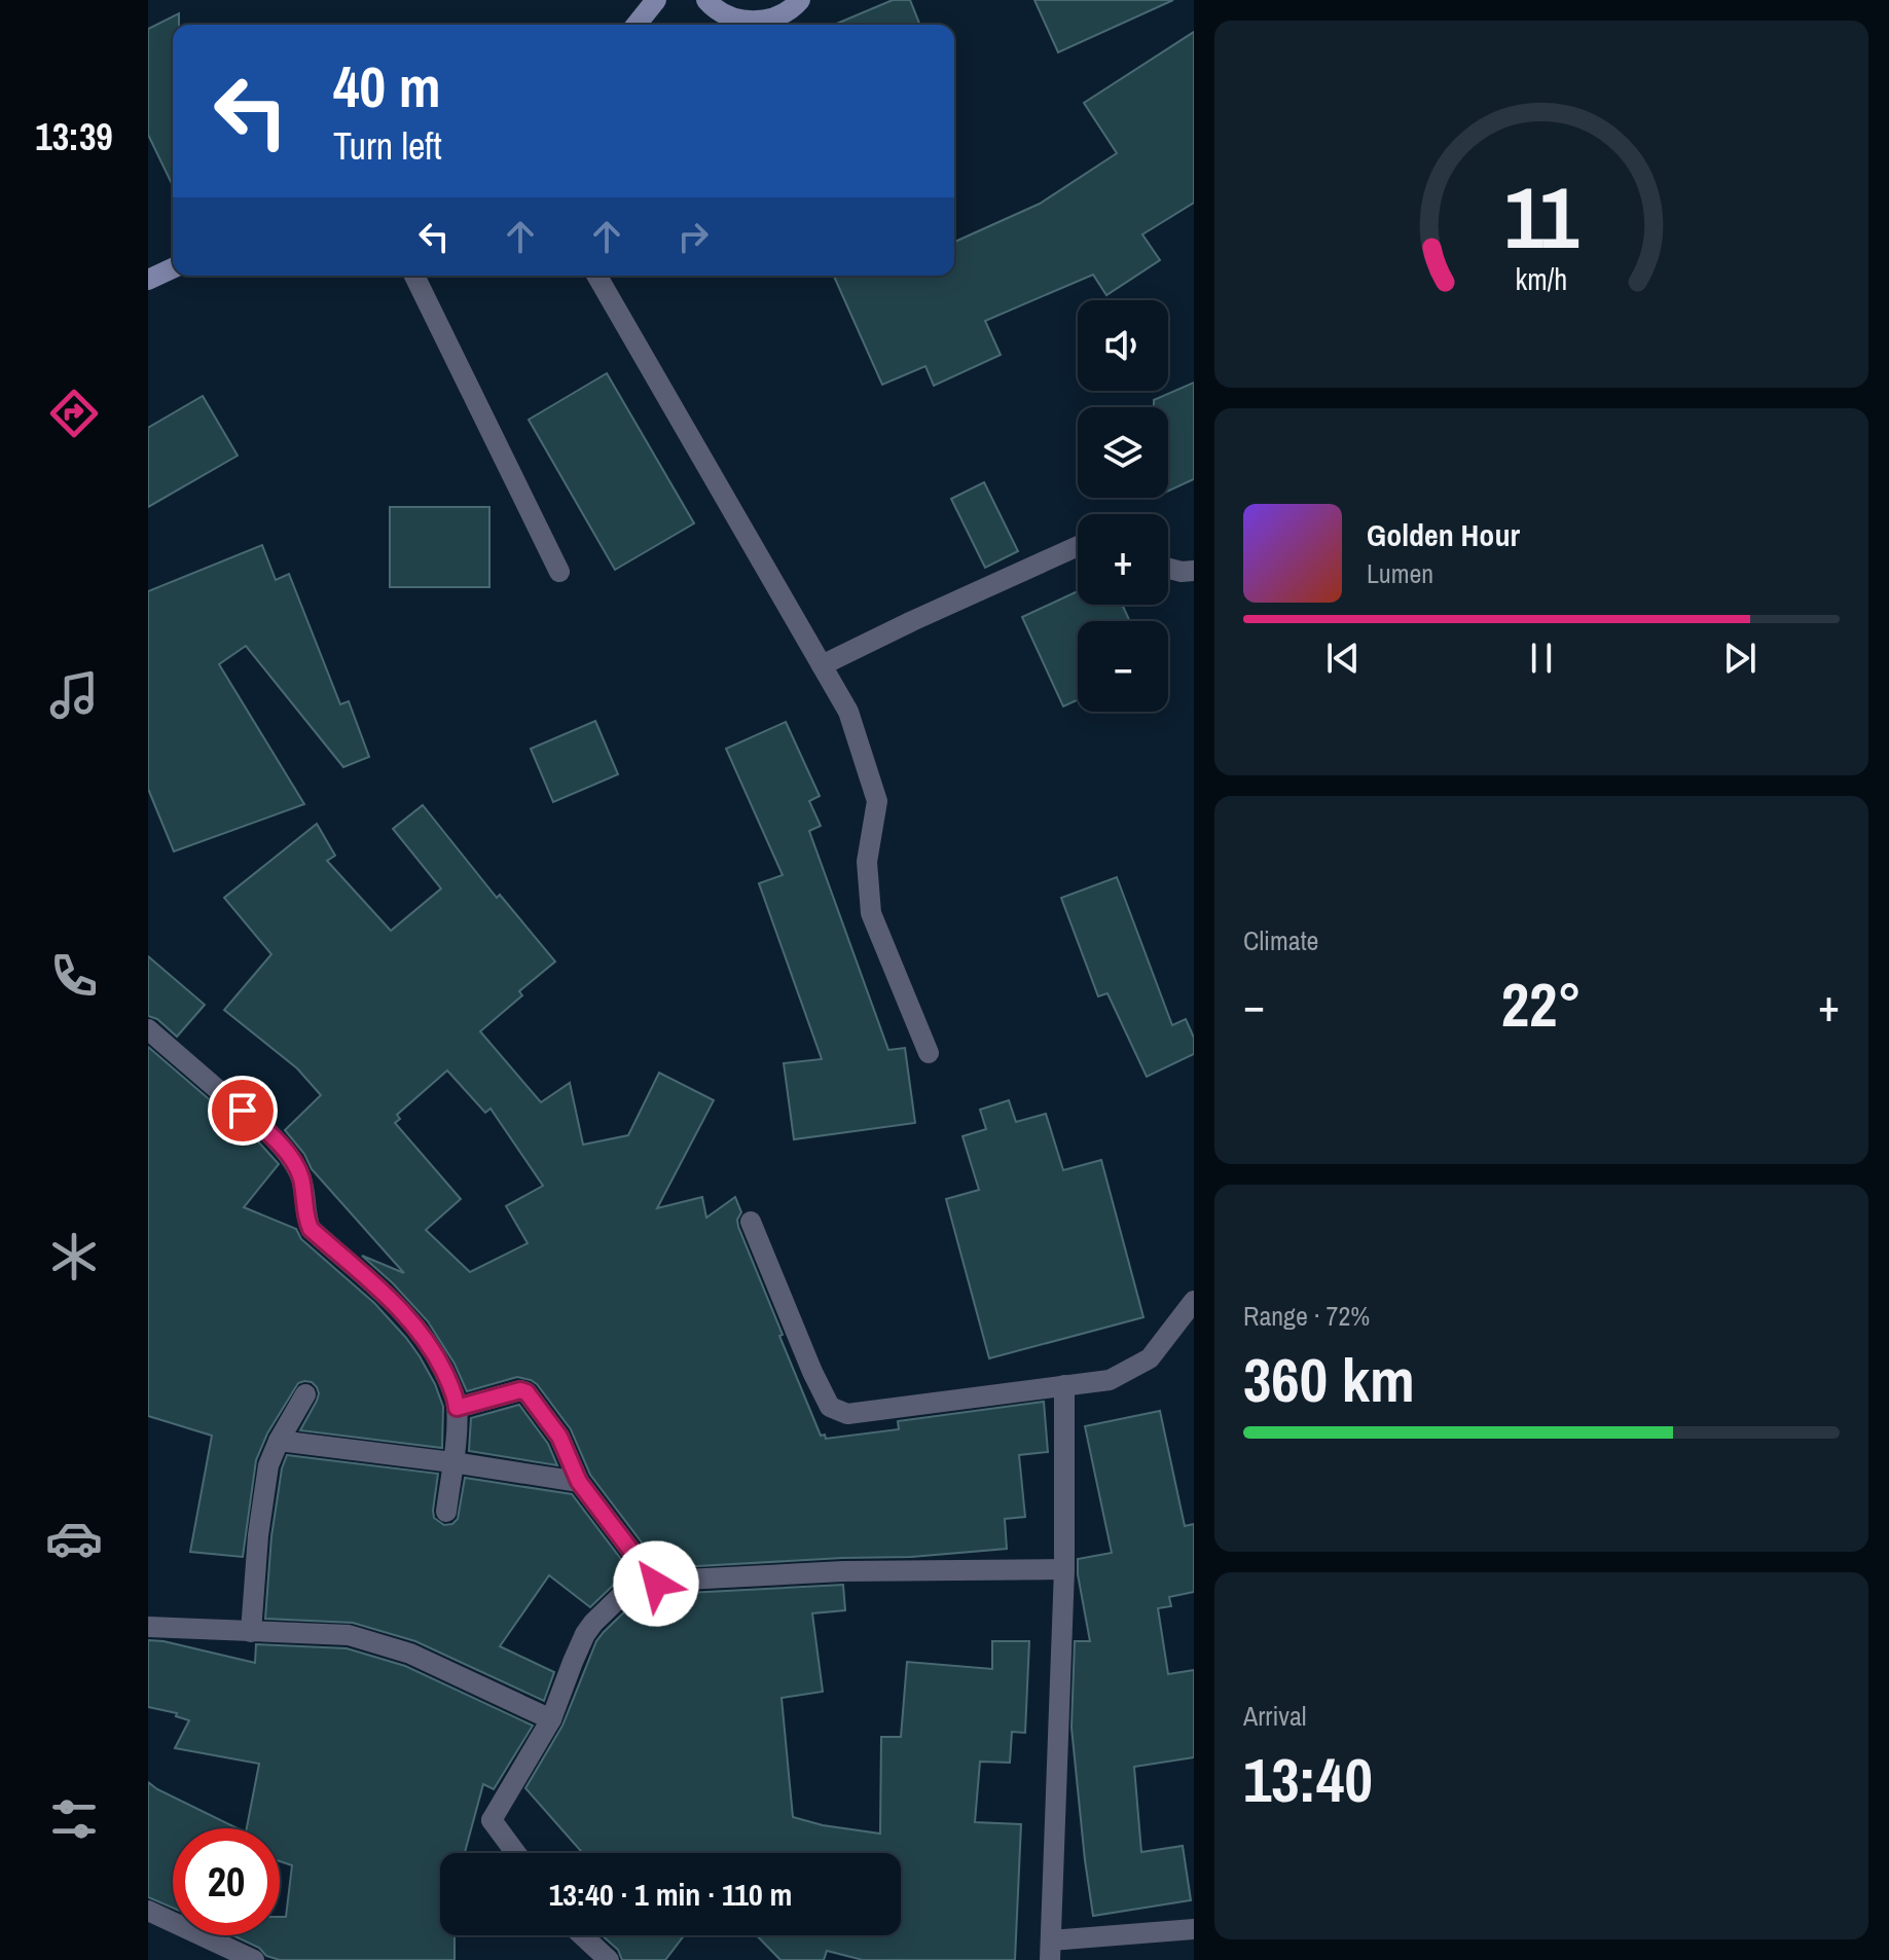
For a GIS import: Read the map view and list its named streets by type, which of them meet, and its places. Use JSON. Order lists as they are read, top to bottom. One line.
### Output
{"page":{"tabs":"13:39","turn":["40 m","Turn left"],"map_buttons":["+","−"],"song":["Golden Hour","Lumen"],"tile":["Climate",["Range · 72%","360 km"],["Arrival","13:40"]],"heat":["−","22°","+"],"limit":"20","trip":"13:40 · 1 min · 110 m","gauge":["11","km/h"]}}
